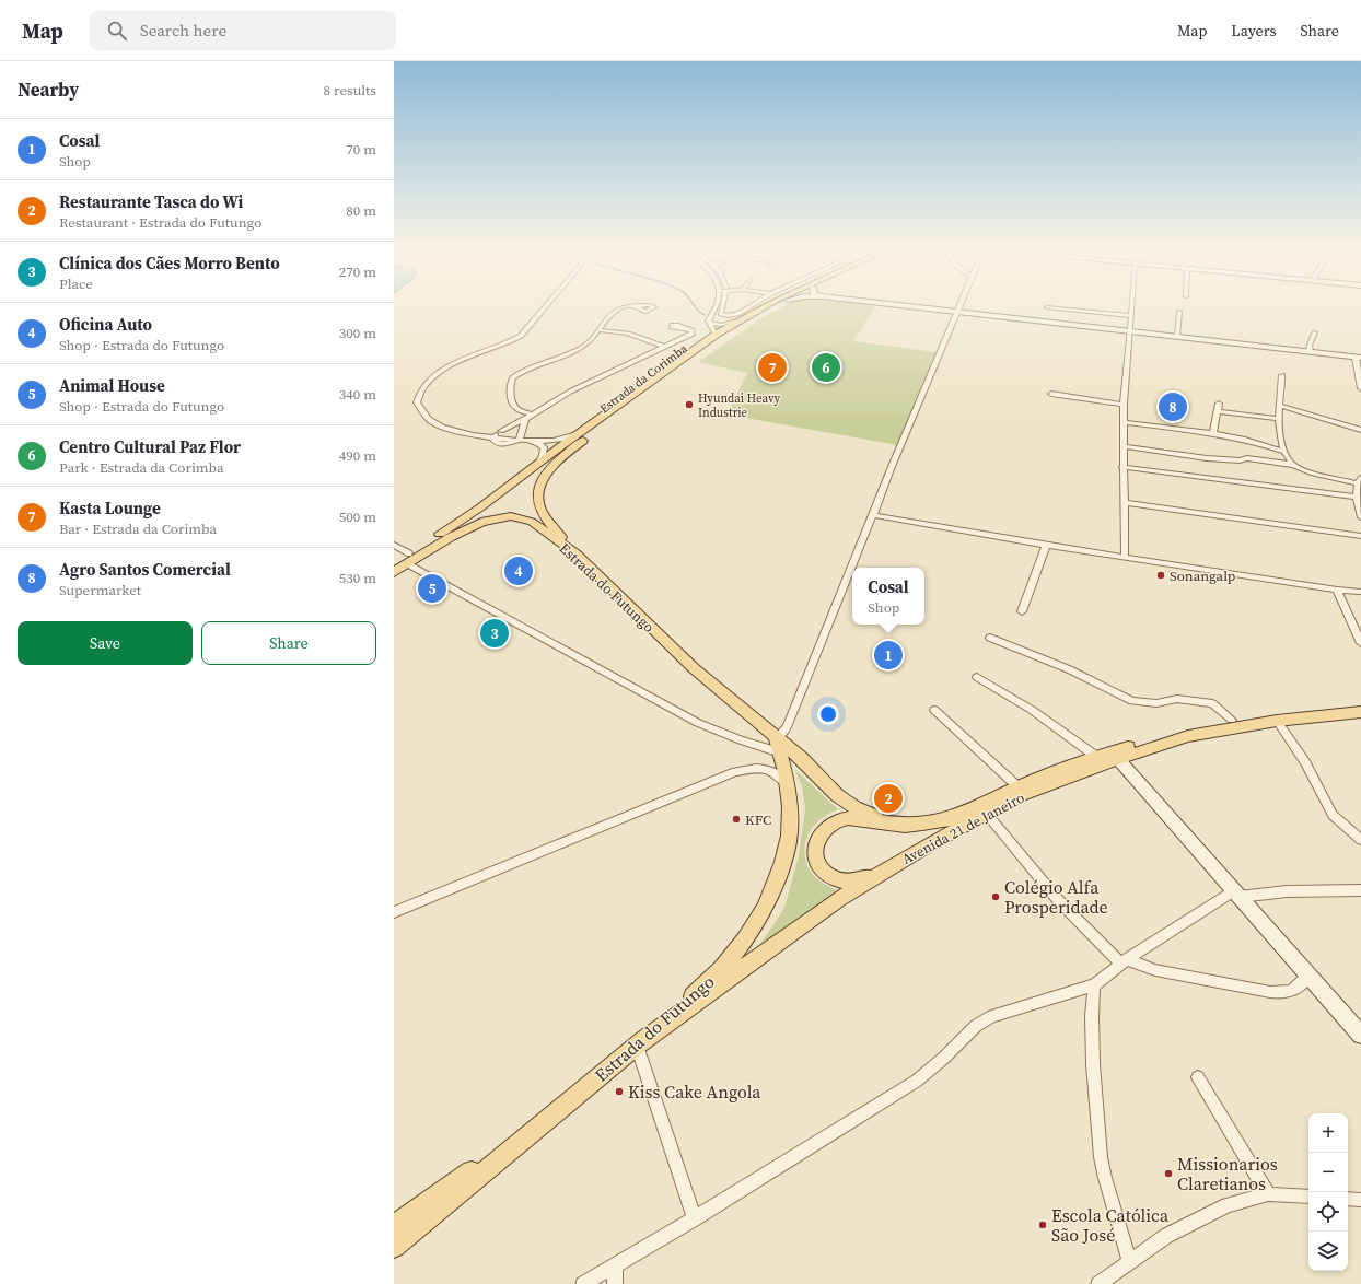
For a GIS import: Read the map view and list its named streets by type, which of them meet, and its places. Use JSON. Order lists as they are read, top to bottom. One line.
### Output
{"streets":{"main road":["Estrada da Corimba","Estrada do Futungo","Avenida 21 de Janeiro"]},"crossings":[["Estrada da Corimba","Estrada do Futungo"],["Estrada do Futungo","Avenida 21 de Janeiro"]],"places":["Hyundai Heavy Industrie","Sonangalp","KFC","Colégio Alfa Prosperidade","Kiss Cake Angola","Missionarios Claretianos","Escola Católica São José"],"page":{"header":"Map","search":"Search here","nav":["Map","Layers","Share"],"heading":["Nearby","8 results"],"list":[{"mark":"1","name":"Cosal","note":"Shop","value":"70 m"},{"mark":"2","name":"Restaurante Tasca do Wi","note":"Restaurant · Estrada do Futungo","value":"80 m"},{"mark":"3","name":"Clínica dos Cães Morro Bento","note":"Place","value":"270 m"},{"mark":"4","name":"Oficina Auto","note":"Shop · Estrada do Futungo","value":"300 m"},{"mark":"5","name":"Animal House","note":"Shop · Estrada do Futungo","value":"340 m"},{"mark":"6","name":"Centro Cultural Paz Flor","note":"Park · Estrada da Corimba","value":"490 m"},{"mark":"7","name":"Kasta Lounge","note":"Bar · Estrada da Corimba","value":"500 m"},{"mark":"8","name":"Agro Santos Comercial","note":"Supermarket","value":"530 m"}],"pins":["6","7","8","4","5","3","1","2"],"popup":["Cosal","Shop"],"buttons":["Save","Share"],"map_buttons":["+","−"]}}
